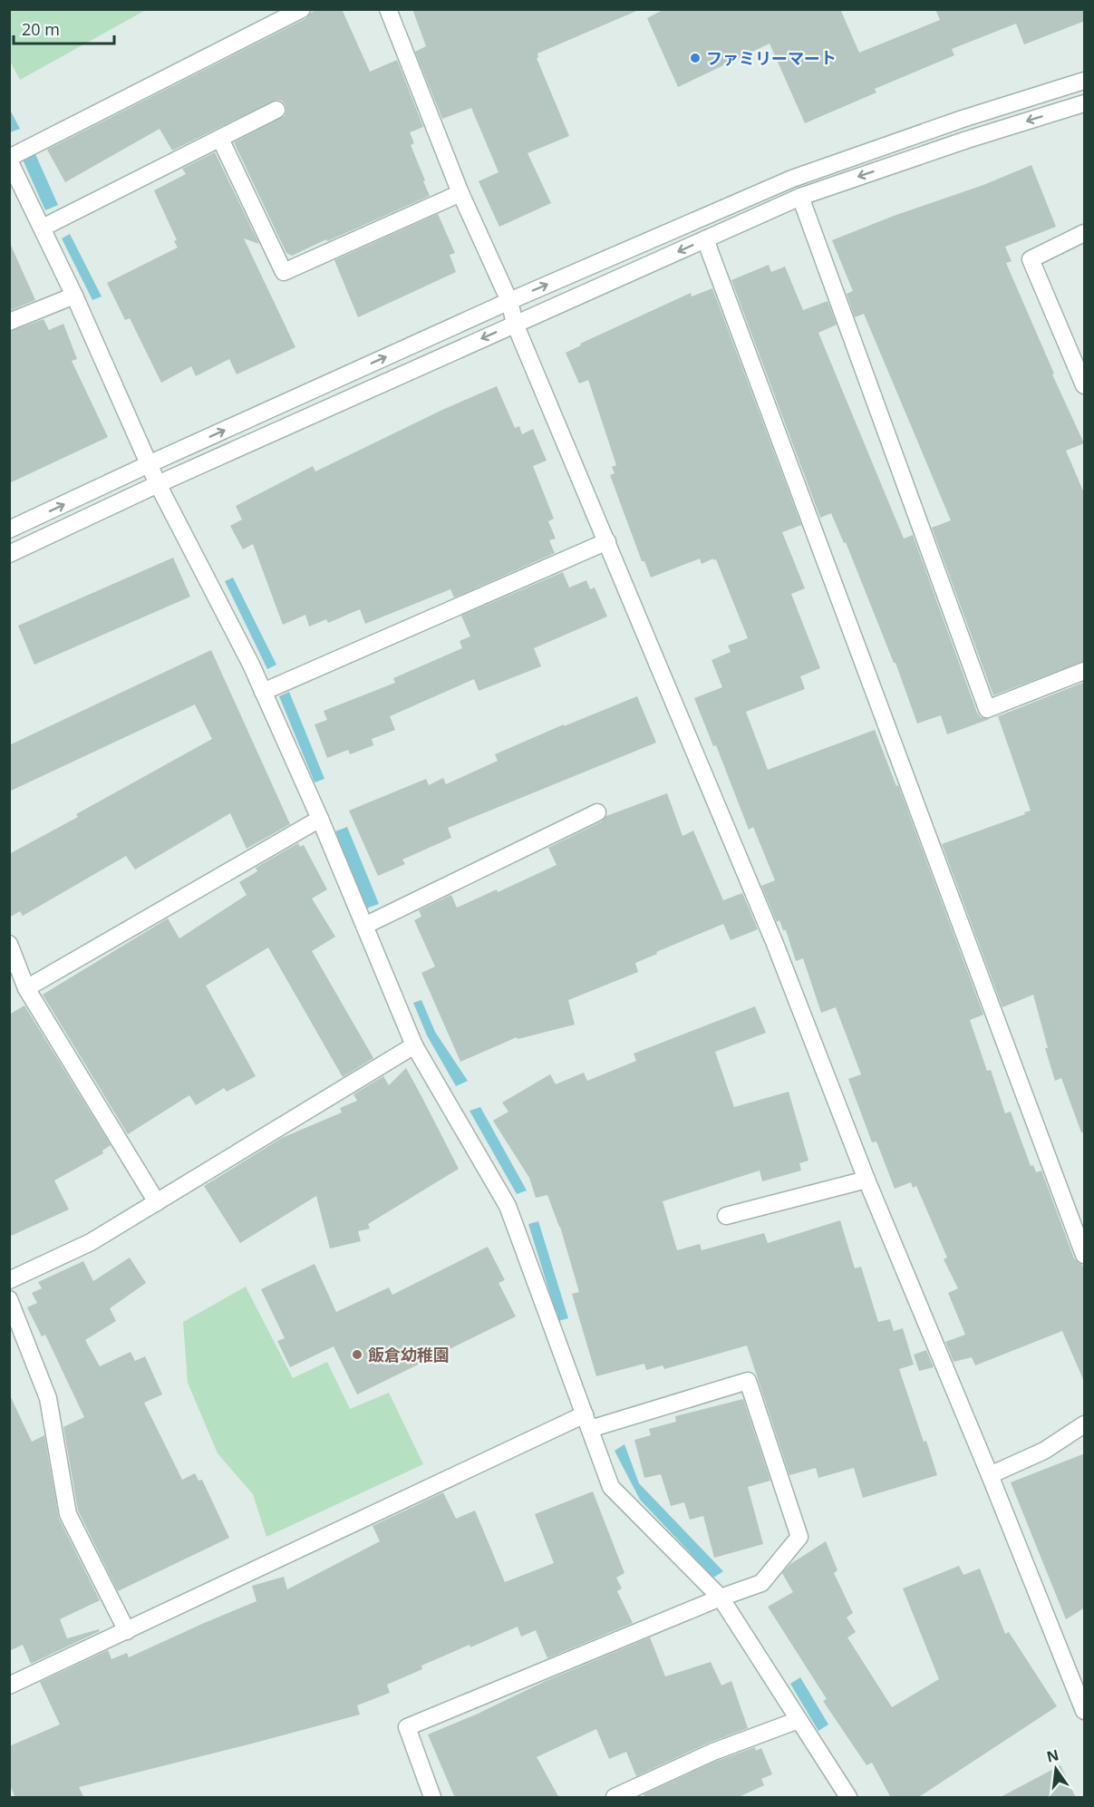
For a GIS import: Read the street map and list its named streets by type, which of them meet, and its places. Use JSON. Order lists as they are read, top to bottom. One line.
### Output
{"places":["ファミリーマート","飯倉幼稚園"],"scale_bar":"20 m","north":"top"}
